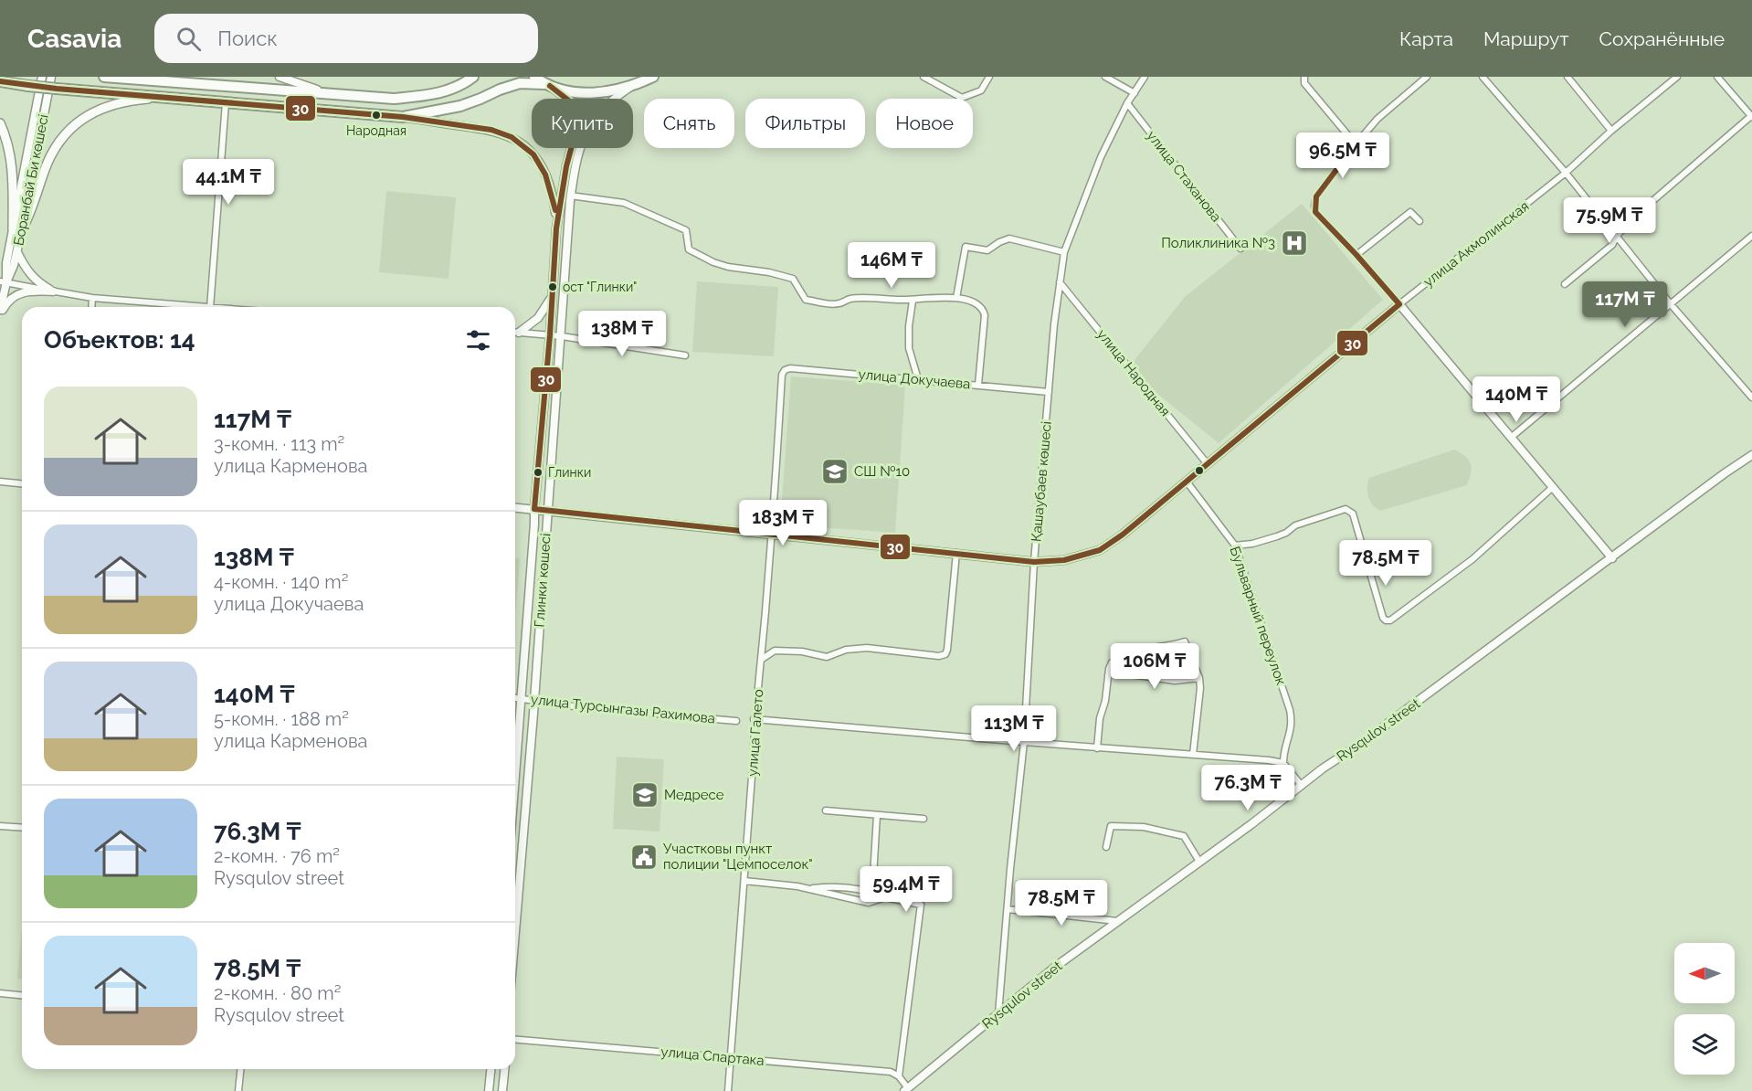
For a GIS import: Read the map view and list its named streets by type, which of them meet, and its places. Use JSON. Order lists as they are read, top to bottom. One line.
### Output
{"streets":{"main road":["Боранбай Би көшесі","Глинки көшесі","Rysqulov street"],"street":["улица Стаханова","улица Акмолинская","улица Народная","улица Докучаева","Қашаубаев көшесі","Бульварный переулок","улица Турсынгазы Рахимова","улица Галето","улица Спартака"]},"crossings":[["улица Стаханова","Қашаубаев көшесі"],["улица Народная","Қашаубаев көшесі"],["улица Докучаева","Қашаубаев көшесі"],["улица Докучаева","улица Галето"],["Қашаубаев көшесі","Rysqulov street"],["Глинки көшесі","улица Турсынгазы Рахимова"],["улица Галето","улица Спартака"]],"places":{"other":["Народная","ост \"Глинки\"","Глинки"],"hospital":["Поликлиника №3"],"school or university":["СШ №10","Медресе"],"public building":["Участковы пункт полиции \"Цемпоселок\""]},"lines":["transit line 30"],"north":"left","page":{"header":"Casavia","search":"Поиск","nav":["Карта","Маршрут","Сохранённые"],"chip":["Купить","Снять","Фильтры","Новое"],"price":["96.5M ₸","44.1M ₸","75.9M ₸","146M ₸","117M ₸","138M ₸","140M ₸","183M ₸","78.5M ₸","106M ₸","113M ₸","76.3M ₸","59.4M ₸","78.5M ₸"],"heading":"Объектов: 14","list":[{"name":"117M ₸","note":"3-комн. · 113 m² · улица Карменова"},{"name":"138M ₸","note":"4-комн. · 140 m² · улица Докучаева"},{"name":"140M ₸","note":"5-комн. · 188 m² · улица Карменова"},{"name":"76.3M ₸","note":"2-комн. · 76 m² · Rysqulov street"},{"name":"78.5M ₸","note":"2-комн. · 80 m² · Rysqulov street"}]}}
